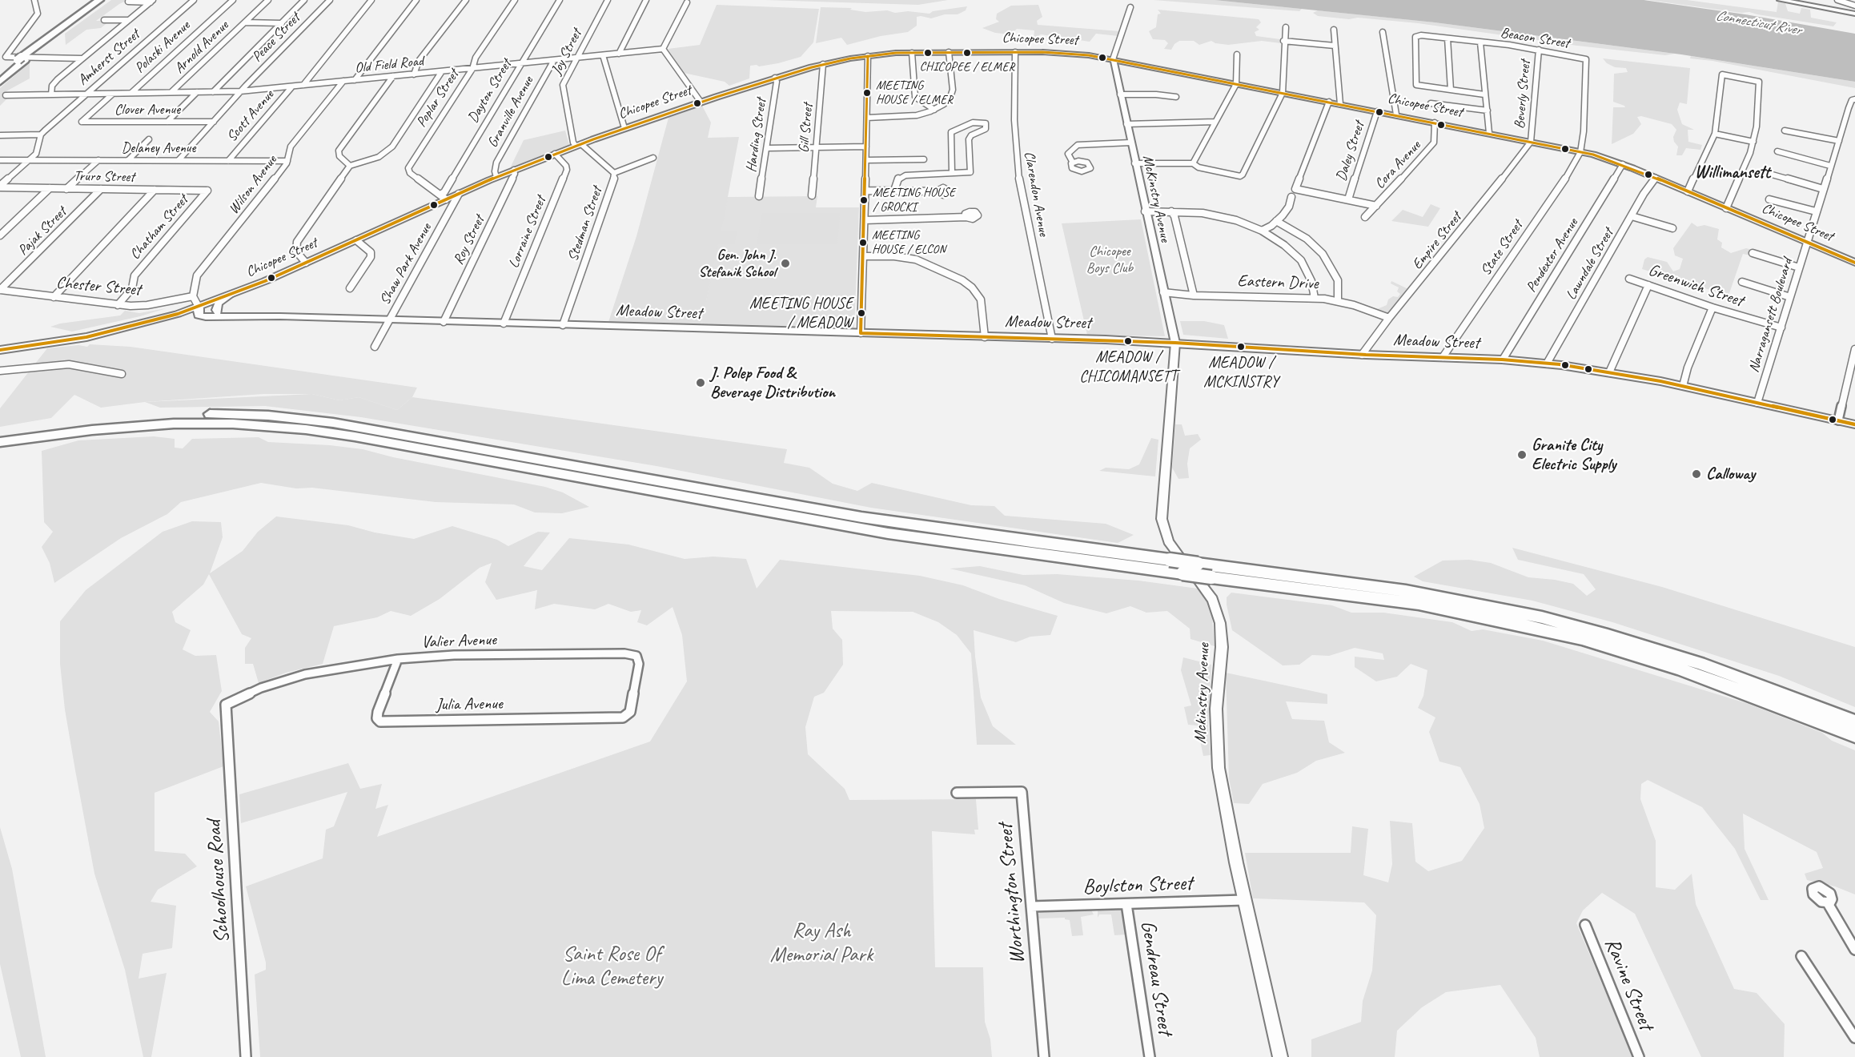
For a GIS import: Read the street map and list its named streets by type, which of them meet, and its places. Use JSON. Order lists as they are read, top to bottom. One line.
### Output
{"streets":{"main road":["Chicopee Street","Meadow Street"],"street":["Peace Street","Beacon Street","Polaski Avenue","Arnold Avenue","Joy Street","Amherst Street","Old Field Road","Dayton Street","Beverly Street","Poplar Street","Clover Avenue","Granville Avenue","Scott Avenue","Gill Street","Harding Street","Delaney Avenue","Daley Street","Cora Avenue","Truro Street","Wilson Avenue","Clarendon Avenue","McKinstry Avenue","Stedman Street","Chatham Street","Pajak Street","Lorraine Street","Roy Street","Empire Street","State Street","Pendexter Avenue","Shaw Park Avenue","Lawndale Street","Eastern Drive","Greenwich Street","Chester Street","Narragansett Boulevard","Valier Avenue","Mckinstry Avenue","Julia Avenue","Schoolhouse Road","Boylston Street","Worthington Street","Gendreau Street","Ravine Street"]},"crossings":[["Peace Street","Old Field Road"],["Peace Street","Clover Avenue"],["Peace Street","Delaney Avenue"],["Beacon Street","Chicopee Street"],["Beacon Street","Beverly Street"],["Beacon Street","State Street"],["Chicopee Street","Joy Street"],["Chicopee Street","Dayton Street"],["Chicopee Street","Beverly Street"],["Chicopee Street","Poplar Street"],["Chicopee Street","Granville Avenue"],["Chicopee Street","Gill Street"],["Chicopee Street","Harding Street"],["Chicopee Street","Daley Street"],["Chicopee Street","Cora Avenue"],["Chicopee Street","Wilson Avenue"],["Chicopee Street","Clarendon Avenue"],["Chicopee Street","McKinstry Avenue"],["Chicopee Street","Stedman Street"],["Chicopee Street","Lorraine Street"],["Chicopee Street","Roy Street"],["Chicopee Street","Empire Street"],["Chicopee Street","State Street"],["Chicopee Street","Pendexter Avenue"],["Chicopee Street","Shaw Park Avenue"],["Chicopee Street","Lawndale Street"],["Chicopee Street","Chester Street"],["Chicopee Street","Meadow Street"],["Chicopee Street","Narragansett Boulevard"],["Polaski Avenue","Old Field Road"],["Arnold Avenue","Old Field Road"],["Joy Street","Old Field Road"],["Joy Street","Stedman Street"],["Amherst Street","Old Field Road"],["Old Field Road","Dayton Street"],["Old Field Road","Poplar Street"],["Old Field Road","Clover Avenue"],["Old Field Road","Granville Avenue"],["Old Field Road","Scott Avenue"],["Old Field Road","Wilson Avenue"],["Dayton Street","Poplar Street"],["Beverly Street","Empire Street"],["Scott Avenue","Delaney Avenue"],["Delaney Avenue","Wilson Avenue"],["Truro Street","Chatham Street"],["Truro Street","Pajak Street"],["Wilson Avenue","Chester Street"],["Wilson Avenue","Meadow Street"],["Clarendon Avenue","Meadow Street"],["McKinstry Avenue","Eastern Drive"],["McKinstry Avenue","Meadow Street"],["McKinstry Avenue","Mckinstry Avenue"],["Stedman Street","Meadow Street"],["Chatham Street","Chester Street"],["Pajak Street","Chester Street"],["Lorraine Street","Meadow Street"],["Roy Street","Meadow Street"],["Empire Street","Eastern Drive"],["Empire Street","Meadow Street"],["State Street","Meadow Street"],["Pendexter Avenue","Meadow Street"],["Shaw Park Avenue","Meadow Street"],["Lawndale Street","Meadow Street"],["Greenwich Street","Narragansett Boulevard"],["Chester Street","Meadow Street"],["Meadow Street","Narragansett Boulevard"],["Meadow Street","Mckinstry Avenue"],["Valier Avenue","Julia Avenue"],["Valier Avenue","Schoolhouse Road"],["Mckinstry Avenue","Boylston Street"],["Boylston Street","Worthington Street"],["Boylston Street","Gendreau Street"]],"districts":["Willimansett"],"water":["Connecticut River"],"parks":["Chicopee Boys Club","Ray Ash Memorial Park","Saint Rose Of Lima Cemetery"],"places":["CHICOPEE / ELMER","MEETING HOUSE / ELMER","MEETING HOUSE / GROCKI","MEETING HOUSE / ELCON","Gen. John J. Stefanik School","MEETING HOUSE / MEADOW","MEADOW / CHICOMANSETT","MEADOW / MCKINSTRY","J. Polep Food & Beverage Distribution","Granite City Electric Supply","Calloway"]}
